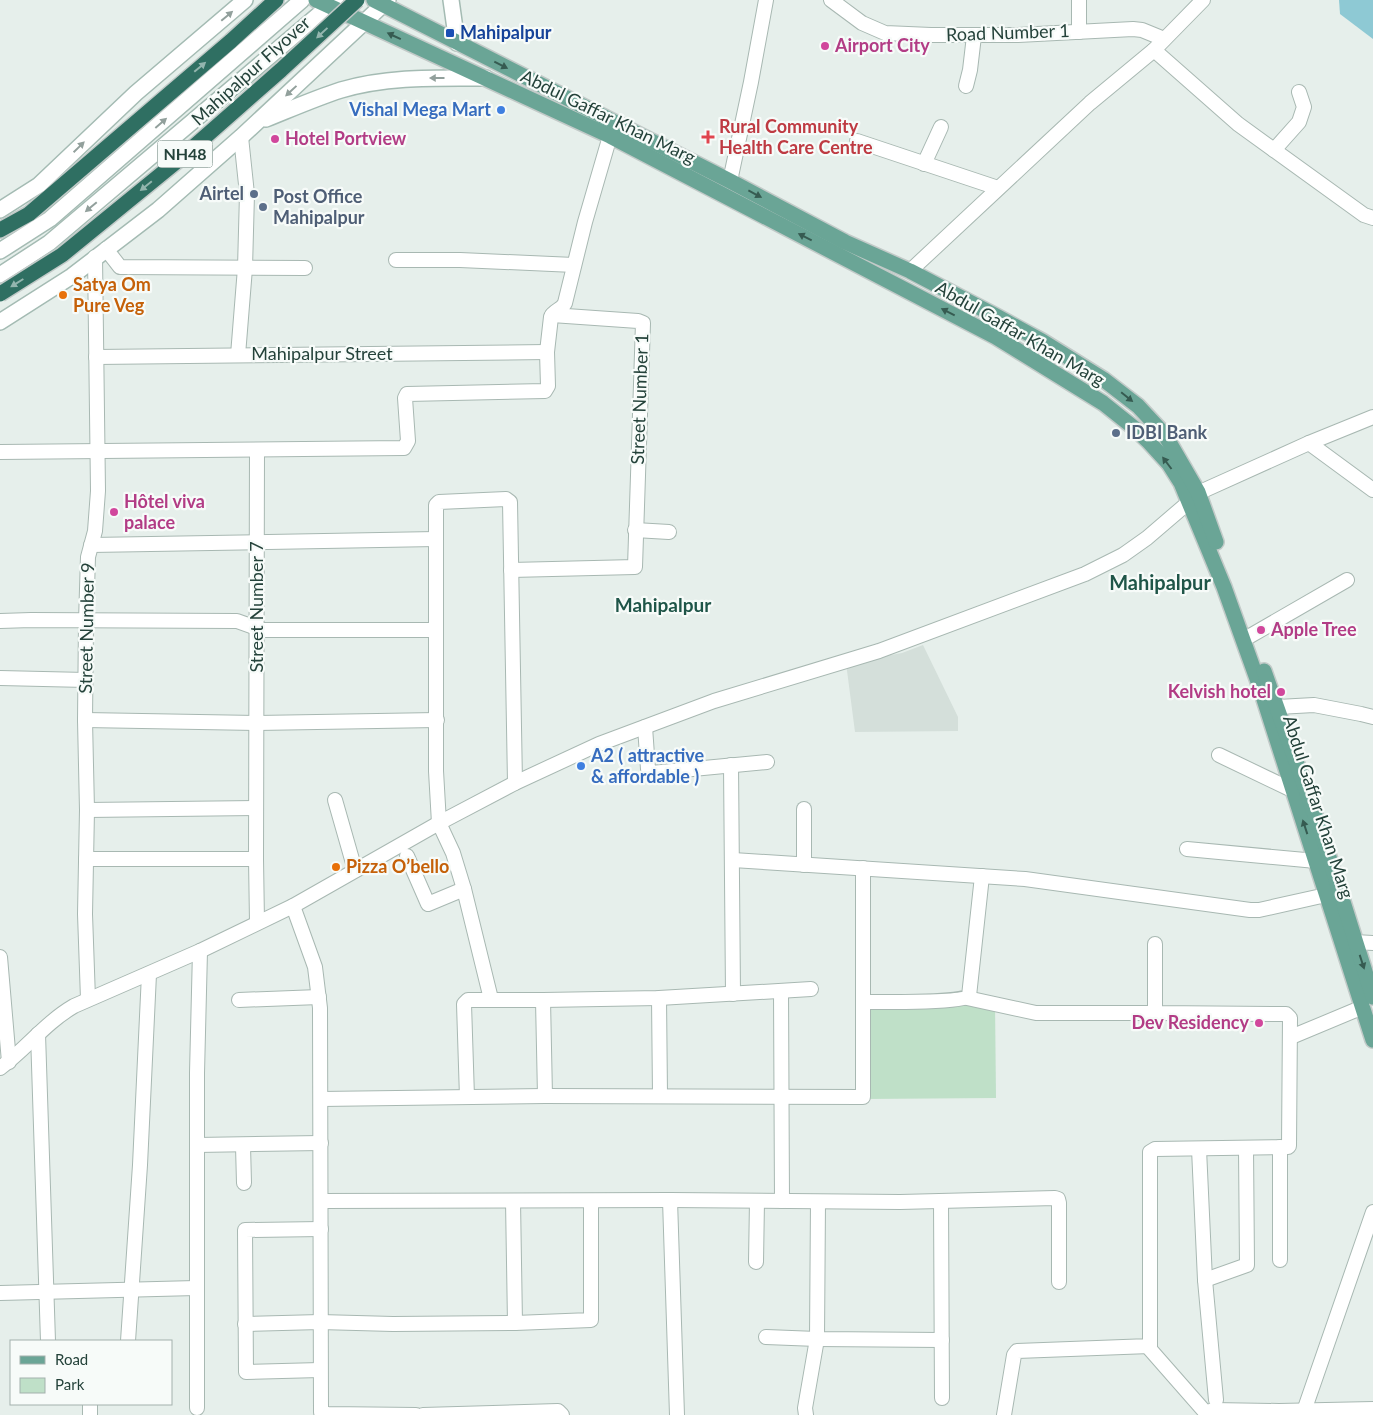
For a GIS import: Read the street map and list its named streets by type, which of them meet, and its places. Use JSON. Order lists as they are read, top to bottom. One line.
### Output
{"streets":{"highway":["Mahipalpur Flyover","NH48"],"main road":["Abdul Gaffar Khan Marg"],"street":["Road Number 1","Mahipalpur Street","Street Number 1","Street Number 7","Street Number 9"]},"crossings":[["Mahipalpur Street","Street Number 9"]],"districts":["Mahipalpur","Mahipalpur"],"places":{"transit":["Mahipalpur"],"other":["Airport City","Vishal Mega Mart","Hotel Portview","Airtel","Post Office Mahipalpur","Satya Om Pure Veg","IDBI Bank","Hôtel viva palace","Apple Tree","Kelvish hotel","A2 ( attractive & affordable )","Pizza O’bello","Dev Residency"],"health":["Rural Community Health Care Centre"]},"legend":["Road","Park"]}
